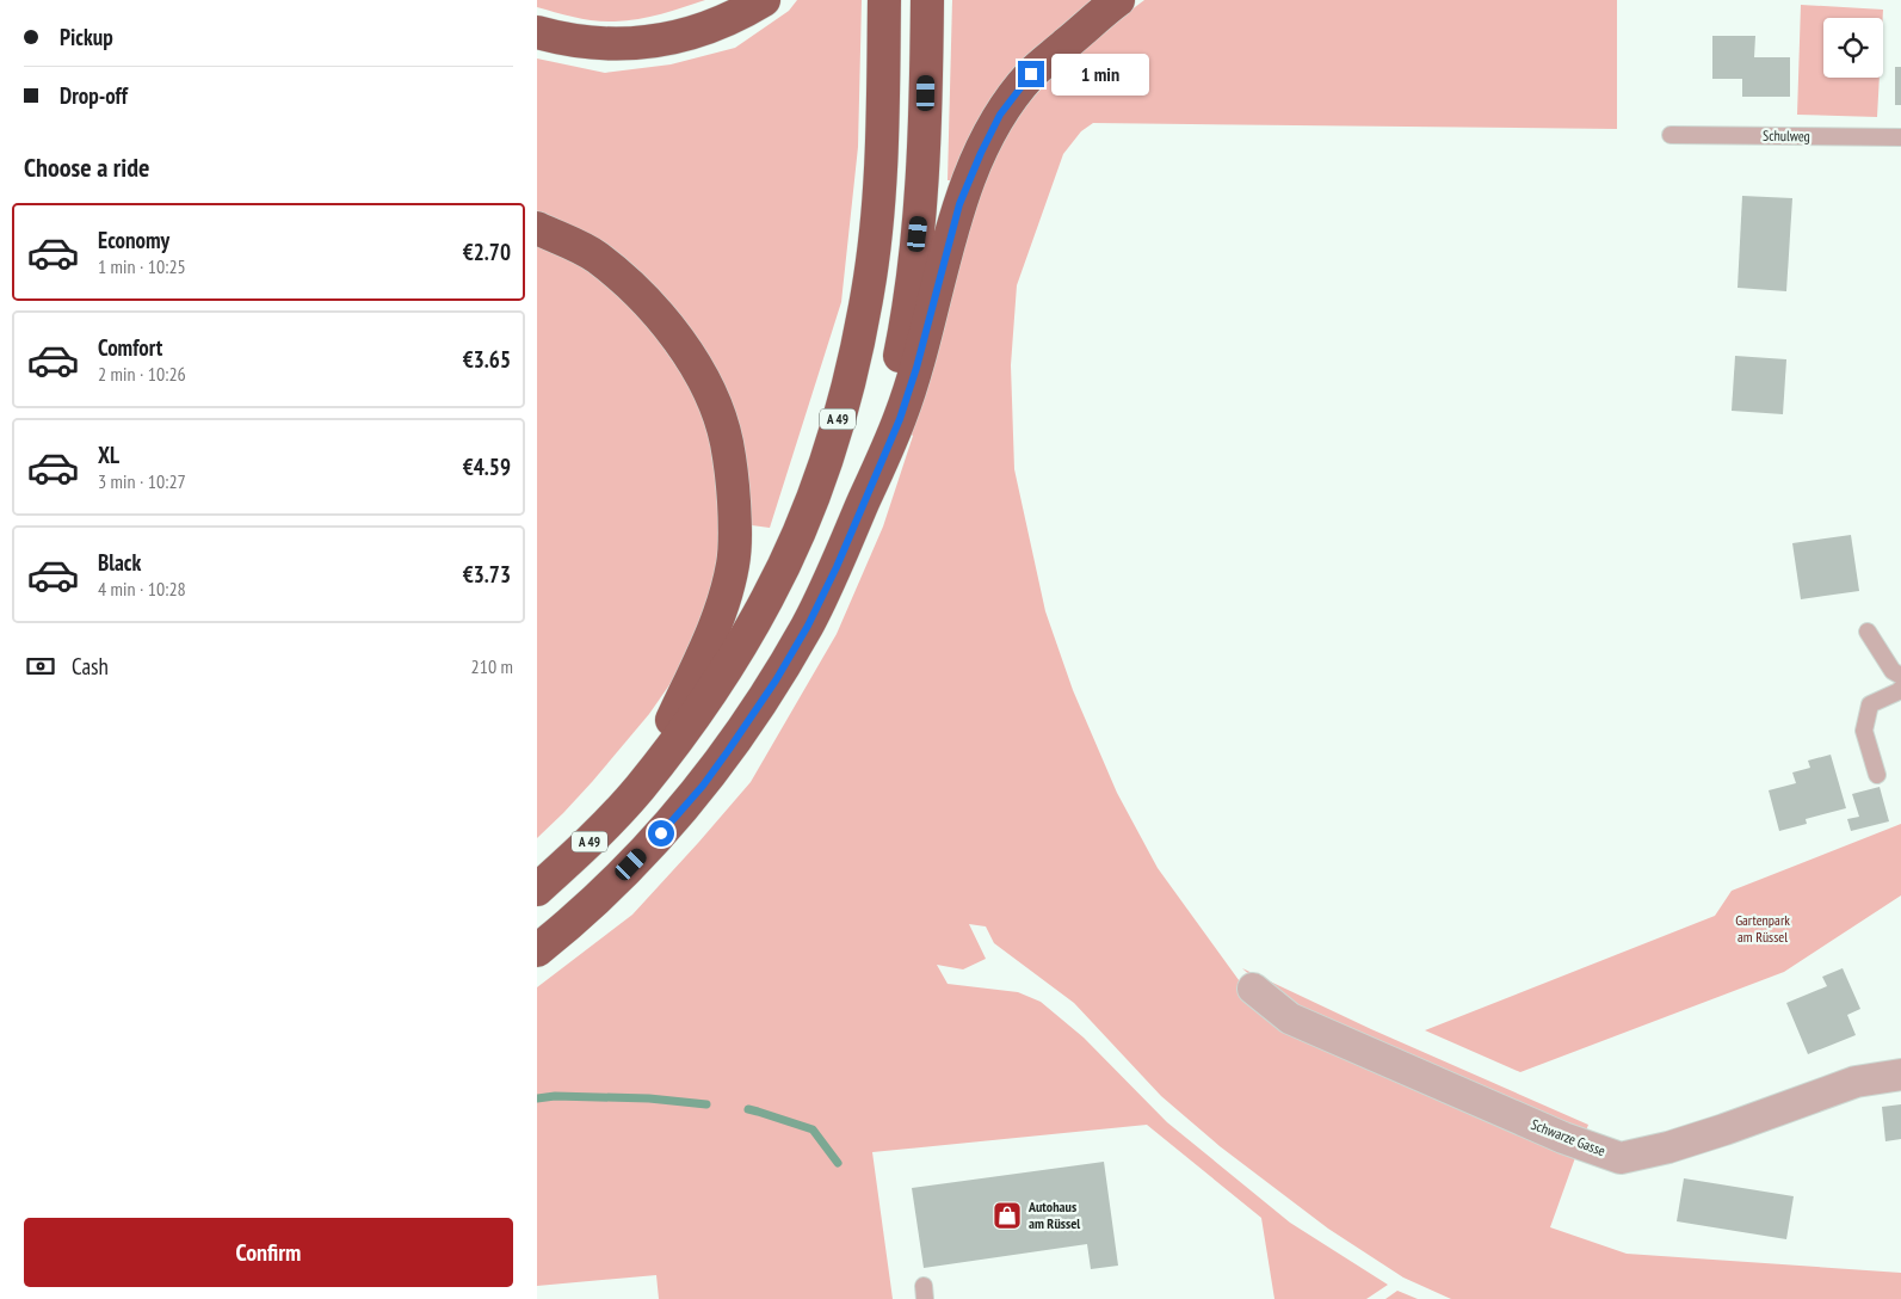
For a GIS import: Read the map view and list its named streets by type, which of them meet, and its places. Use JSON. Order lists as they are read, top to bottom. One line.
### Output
{"streets":{"highway":["A 49"],"street":["Schwarze Gasse"],"lane":["Schulweg"]},"parks":["Gartenpark am Rüssel"],"places":{"shop":["Autohaus am Rüssel"]},"page":{"banner":["Pickup","Drop-off"],"bubble":"1 min","heading":"Choose a ride","list":[{"name":"Economy","note":"1 min · 10:25","value":"€2.70"},{"name":"Comfort","note":"2 min · 10:26","value":"€3.65"},{"name":"XL","note":"3 min · 10:27","value":"€4.59"},{"name":"Black","note":"4 min · 10:28","value":"€3.73"}],"pay":["Cash","210 m"],"buttons":"Confirm"}}
